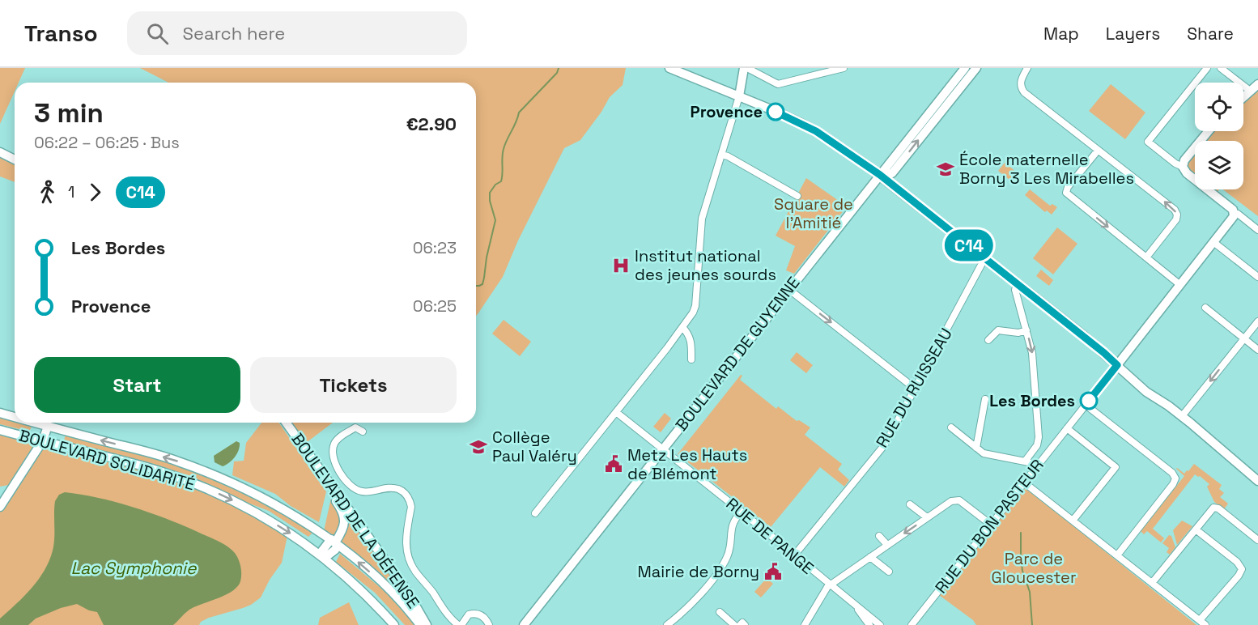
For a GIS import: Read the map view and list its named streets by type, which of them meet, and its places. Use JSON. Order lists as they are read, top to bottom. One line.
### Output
{"streets":{"main road":["BOULEVARD DE GUYENNE","BOULEVARD SOLIDARITÉ","BOULEVARD DE LA DÉFENSE"],"street":["RUE DU RUISSEAU","RUE DU BON PASTEUR","RUE DE PANGE"]},"crossings":[["BOULEVARD DE GUYENNE","RUE DE PANGE"],["RUE DU RUISSEAU","RUE DE PANGE"]],"water":["Lac Symphonie"],"parks":["Square de l'Amitié","Parc de Gloucester"],"places":{"other":["Provence","Les Bordes"],"school or university":["École maternelle Borny 3 Les Mirabelles","Collège Paul Valéry"],"hospital":["Institut national des jeunes sourds"],"public building":["Metz Les Hauts de Blémont","Mairie de Borny"]},"lines":["bus line C14"],"page":{"header":"Transo","search":"Search here","nav":["Map","Layers","Share"],"on_map":"C14","heading":["3 min","06:22 – 06:25 · Bus","€2.90"],"legs":["1","C14"],"list":[{"name":"Les Bordes","value":"06:23"},{"name":"Provence","value":"06:25"}],"buttons":["Start","Tickets"]}}
